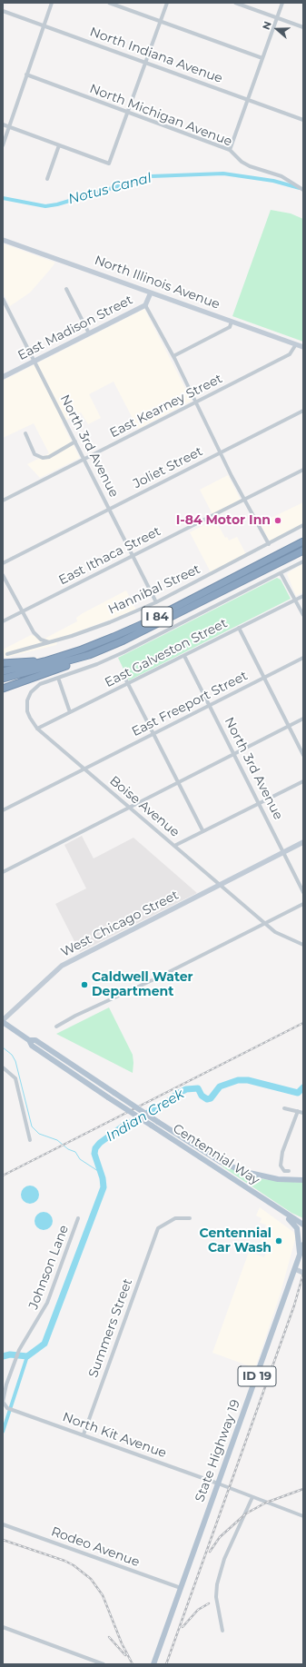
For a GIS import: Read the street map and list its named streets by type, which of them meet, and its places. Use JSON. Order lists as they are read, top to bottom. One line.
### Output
{"streets":{"highway":["I 84"],"main road":["Centennial Way","ID 19","State Highway 19"],"street":["North Indiana Avenue","North Michigan Avenue","North Illinois Avenue","East Madison Street","East Kearney Street","North 3rd Avenue","Joliet Street","East Ithaca Street","Hannibal Street","East Galveston Street","East Freeport Street","Boise Avenue","West Chicago Street","Johnson Lane","Summers Street","North Kit Avenue","Rodeo Avenue"]},"crossings":[["North Illinois Avenue","East Madison Street"],["North Illinois Avenue","East Kearney Street"],["East Madison Street","North 3rd Avenue"],["East Kearney Street","North 3rd Avenue"],["North 3rd Avenue","Joliet Street"],["North 3rd Avenue","East Ithaca Street"],["North 3rd Avenue","Hannibal Street"],["North 3rd Avenue","East Galveston Street"],["North 3rd Avenue","East Freeport Street"],["North 3rd Avenue","West Chicago Street"],["East Galveston Street","Boise Avenue"],["East Freeport Street","Boise Avenue"],["Boise Avenue","West Chicago Street"],["West Chicago Street","Centennial Way"],["Johnson Lane","North Kit Avenue"],["Summers Street","North Kit Avenue"],["North Kit Avenue","State Highway 19"],["State Highway 19","Rodeo Avenue"]],"water":["Notus Canal","Indian Creek"],"places":["I-84 Motor Inn","Caldwell Water Department","Centennial Car Wash"],"north":"left"}
